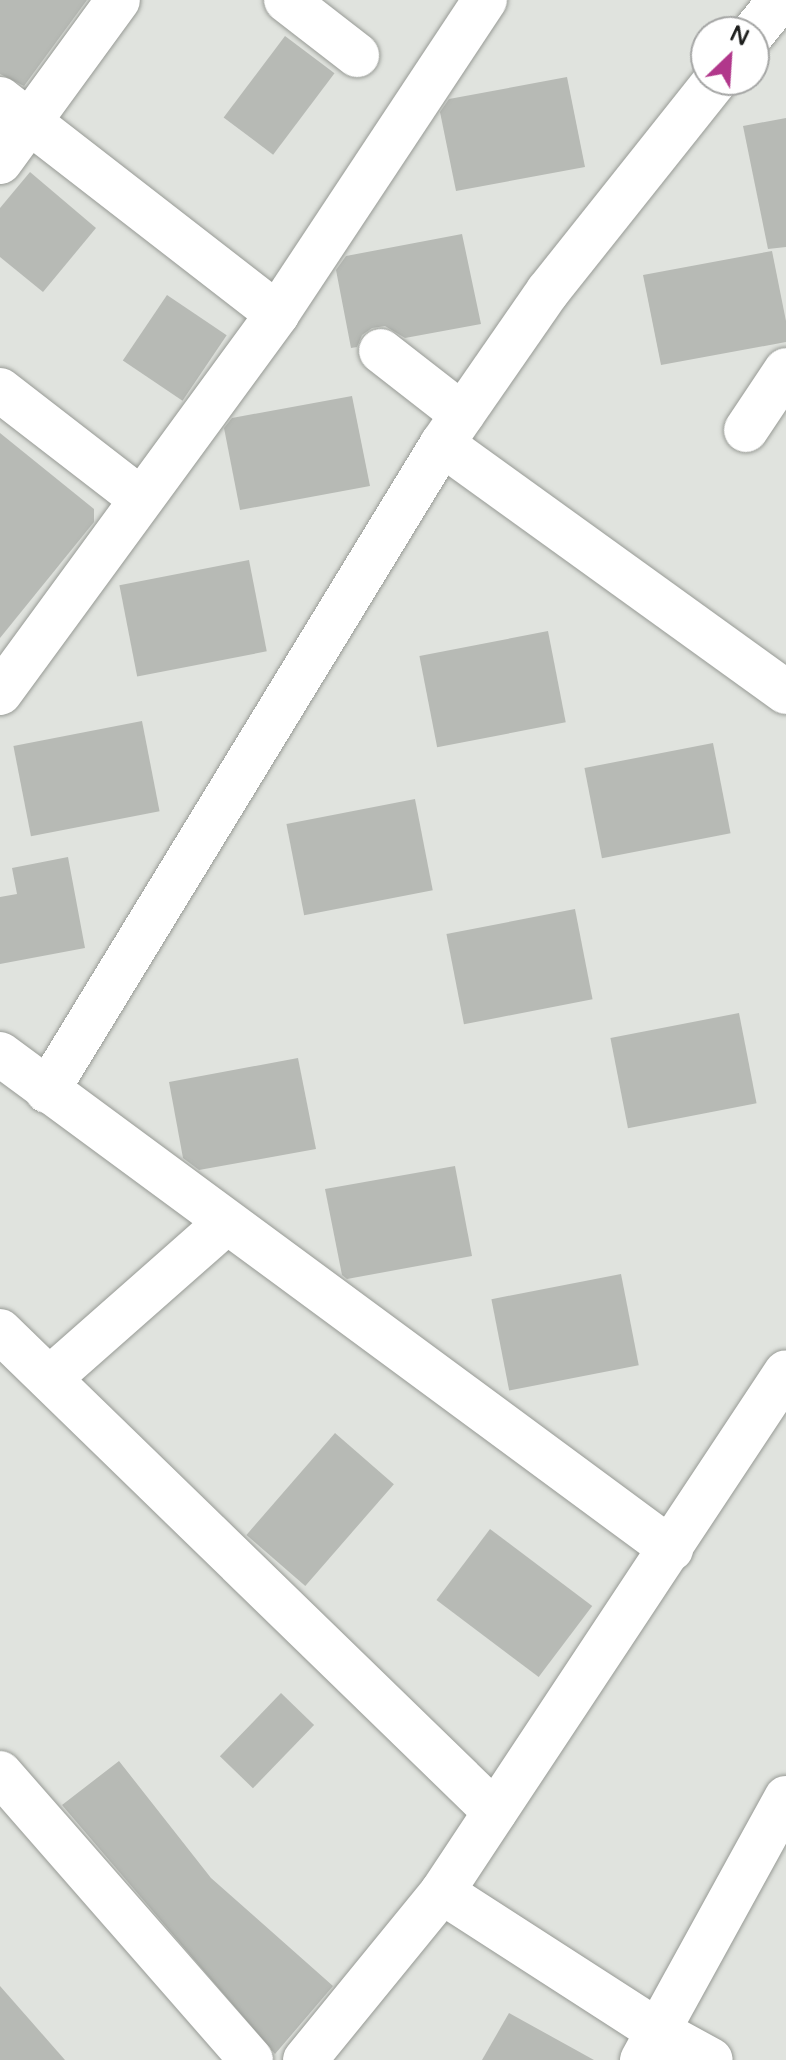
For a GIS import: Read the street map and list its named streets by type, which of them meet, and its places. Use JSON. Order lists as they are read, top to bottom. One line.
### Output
{"north":"top right"}
